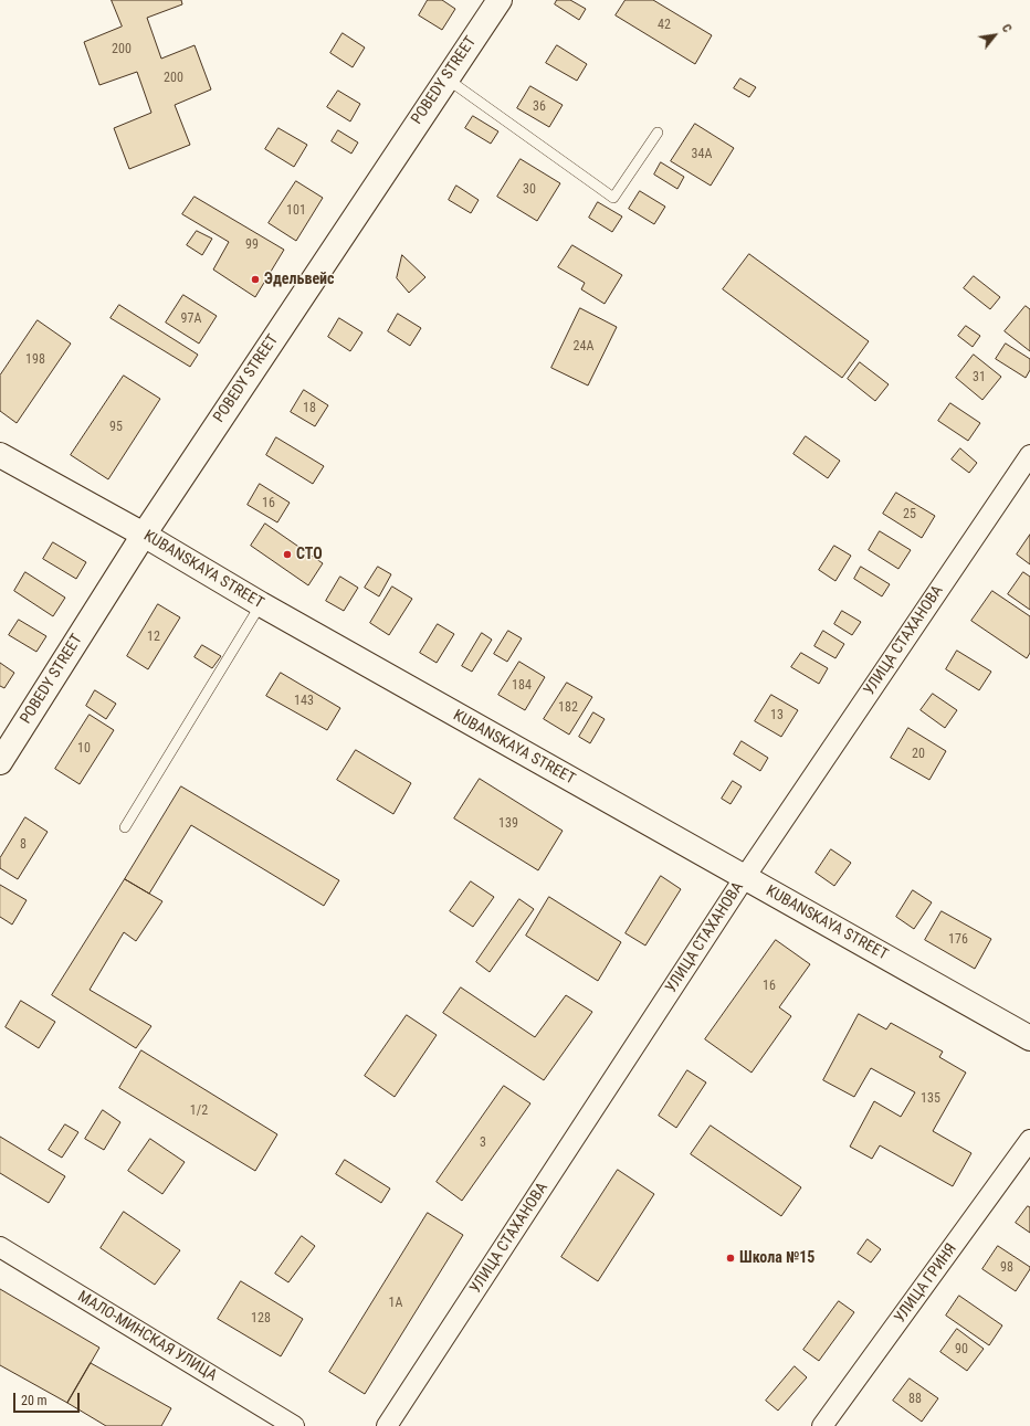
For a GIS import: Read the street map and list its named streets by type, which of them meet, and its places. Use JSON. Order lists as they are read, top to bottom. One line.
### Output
{"streets":{"street":["POBEDY STREET","KUBANSKAYA STREET","УЛИЦА СТАХАНОВА","УЛИЦА ГРИНЯ","МАЛО-МИНСКАЯ УЛИЦА"]},"crossings":[["POBEDY STREET","KUBANSKAYA STREET"],["KUBANSKAYA STREET","УЛИЦА СТАХАНОВА"]],"places":["Эдельвейс","СТО","Школа №15"],"house_numbers":["42","200","200","36","34А","30","101","99","97А","24А","198","31","18","95","16","25","12","184","143","182","13","10","20","139","8","176","16","135","1/2","3","98","1А","128","90","88"],"scale_bar":"20 m","north":"top right"}
